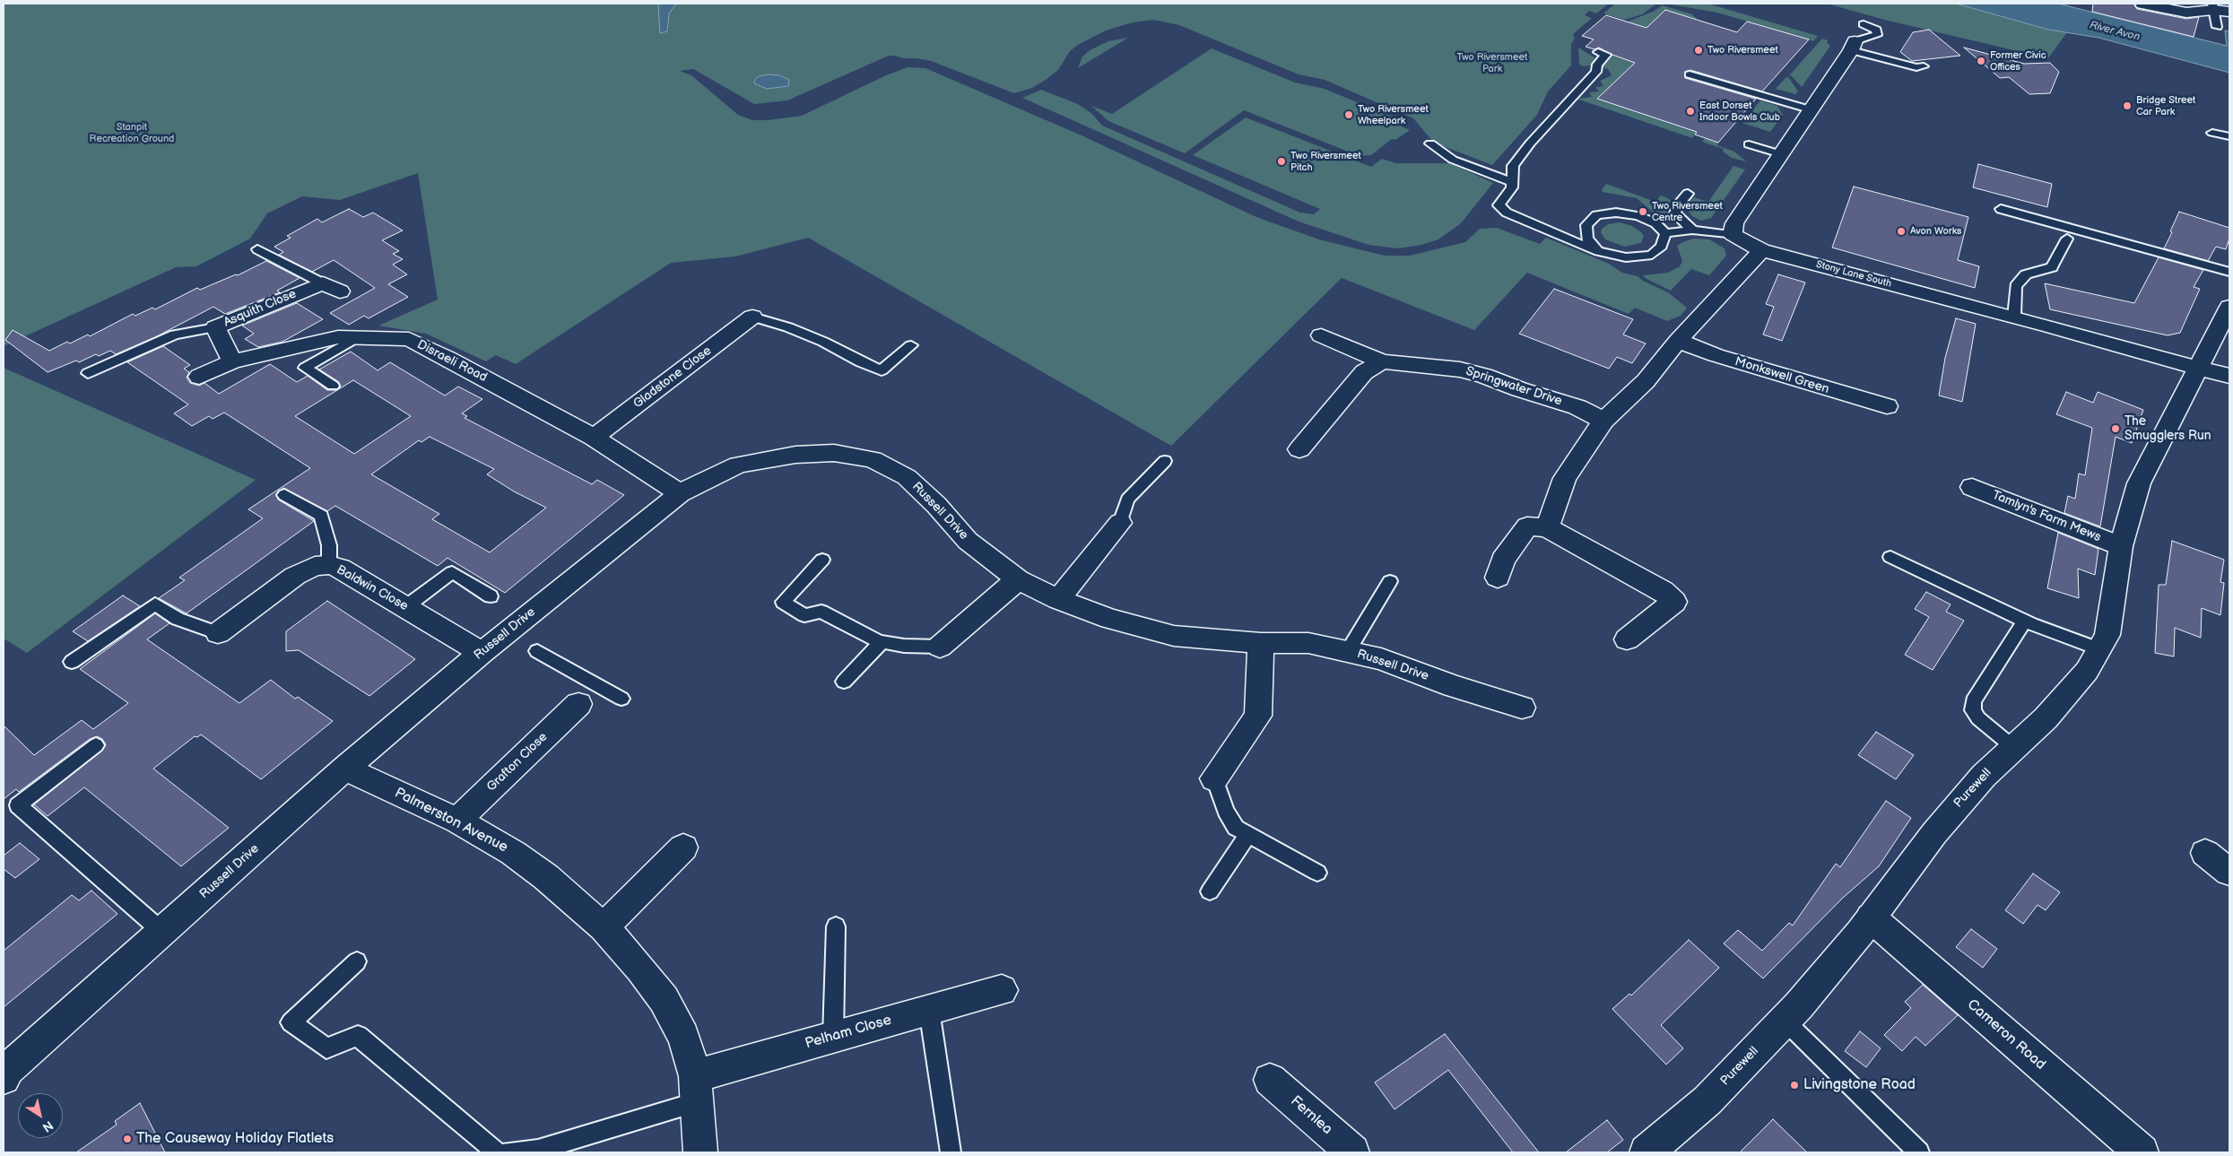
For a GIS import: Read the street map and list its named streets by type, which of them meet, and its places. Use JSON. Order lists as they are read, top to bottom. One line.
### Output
{"streets":{"street":["Stony Lane South","Asquith Close","Disraeli Road","Monkswell Green","Gladstone Close","Springwater Drive","Russell Drive","Tamlyn's Farm Mews","Baldwin Close","Grafton Close","Purewell","Palmerston Avenue","Pelham Close","Cameron Road","Fernlea"]},"crossings":[["Stony Lane South","Purewell"],["Asquith Close","Disraeli Road"],["Disraeli Road","Gladstone Close"],["Disraeli Road","Russell Drive"],["Russell Drive","Baldwin Close"],["Russell Drive","Palmerston Avenue"],["Tamlyn's Farm Mews","Purewell"],["Grafton Close","Palmerston Avenue"],["Purewell","Cameron Road"],["Palmerston Avenue","Pelham Close"]],"water":["River Avon"],"parks":["Two Riversmeet Park","Stanpit Recreation Ground"],"places":["Two Riversmeet","Former Civic Offices","Bridge Street Car Park","East Dorset Indoor Bowls Club","Two Riversmeet Wheelpark","Two Riversmeet Pitch","Two Riversmeet Centre","Avon Works","The Smugglers Run","Livingstone Road","The Causeway Holiday Flatlets"],"north":"bottom right"}
